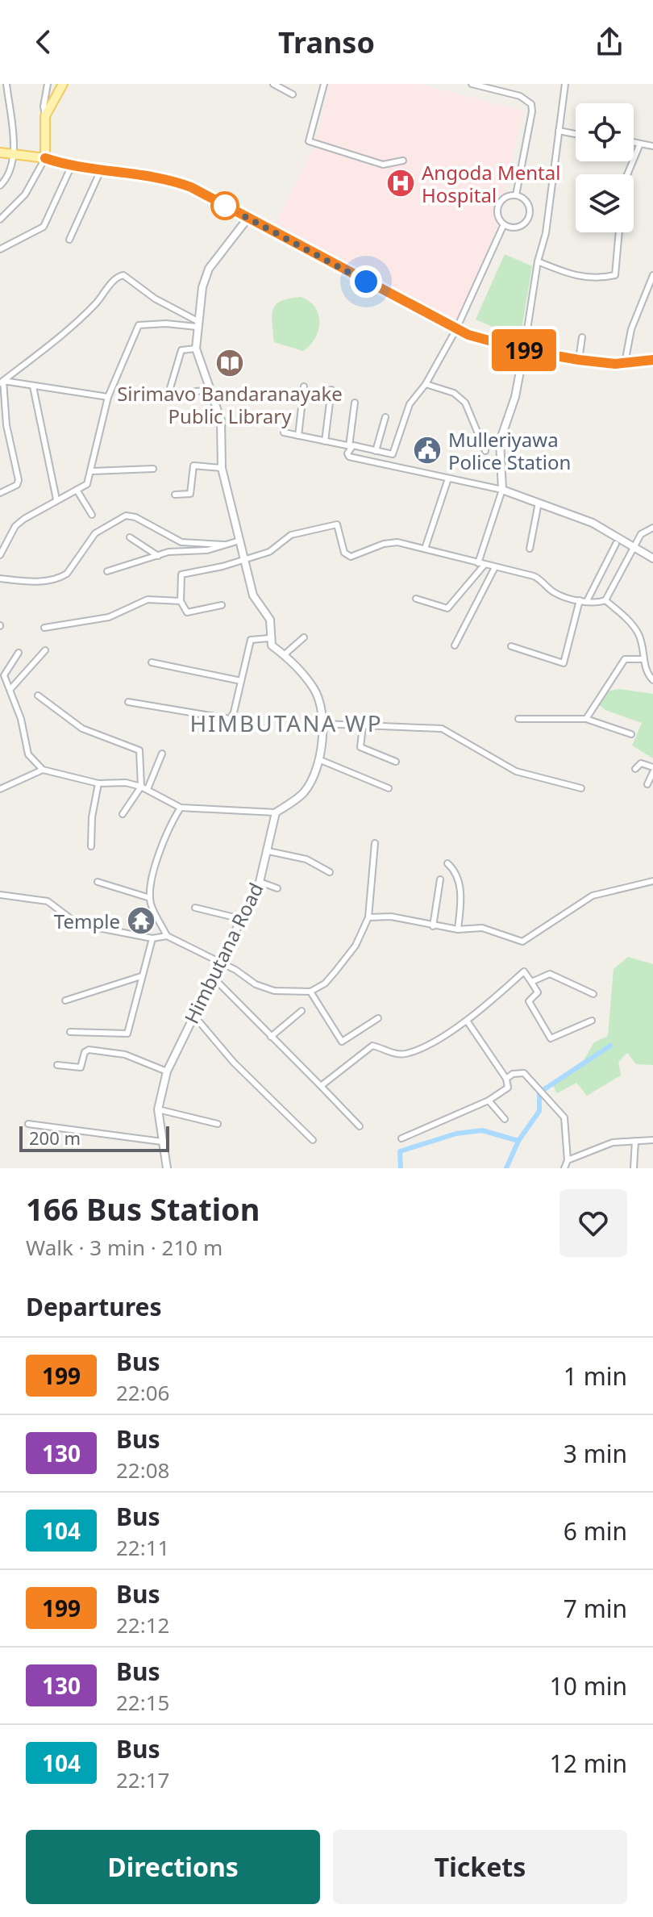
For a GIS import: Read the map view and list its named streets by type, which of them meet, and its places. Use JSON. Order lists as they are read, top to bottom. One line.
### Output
{"streets":{"street":["Himbutana Road"]},"districts":["HIMBUTANA WP"],"places":{"hospital":["Angoda Mental Hospital"],"library":["Sirimavo Bandaranayake Public Library"],"public building":["Mulleriyawa Police Station"],"temple":["Temple"]},"lines":["bus line 199"],"scale_bar":"200 m","page":{"header":"Transo","on_map":"199","scale":"200 m","heading":[["166 Bus Station","Walk · 3 min · 210 m"],"Departures"],"list":[{"mark":"199","name":"Bus","note":"22:06","value":"1 min"},{"mark":"130","name":"Bus","note":"22:08","value":"3 min"},{"mark":"104","name":"Bus","note":"22:11","value":"6 min"},{"mark":"199","name":"Bus","note":"22:12","value":"7 min"},{"mark":"130","name":"Bus","note":"22:15","value":"10 min"},{"mark":"104","name":"Bus","note":"22:17","value":"12 min"}],"buttons":["Directions","Tickets"]}}
